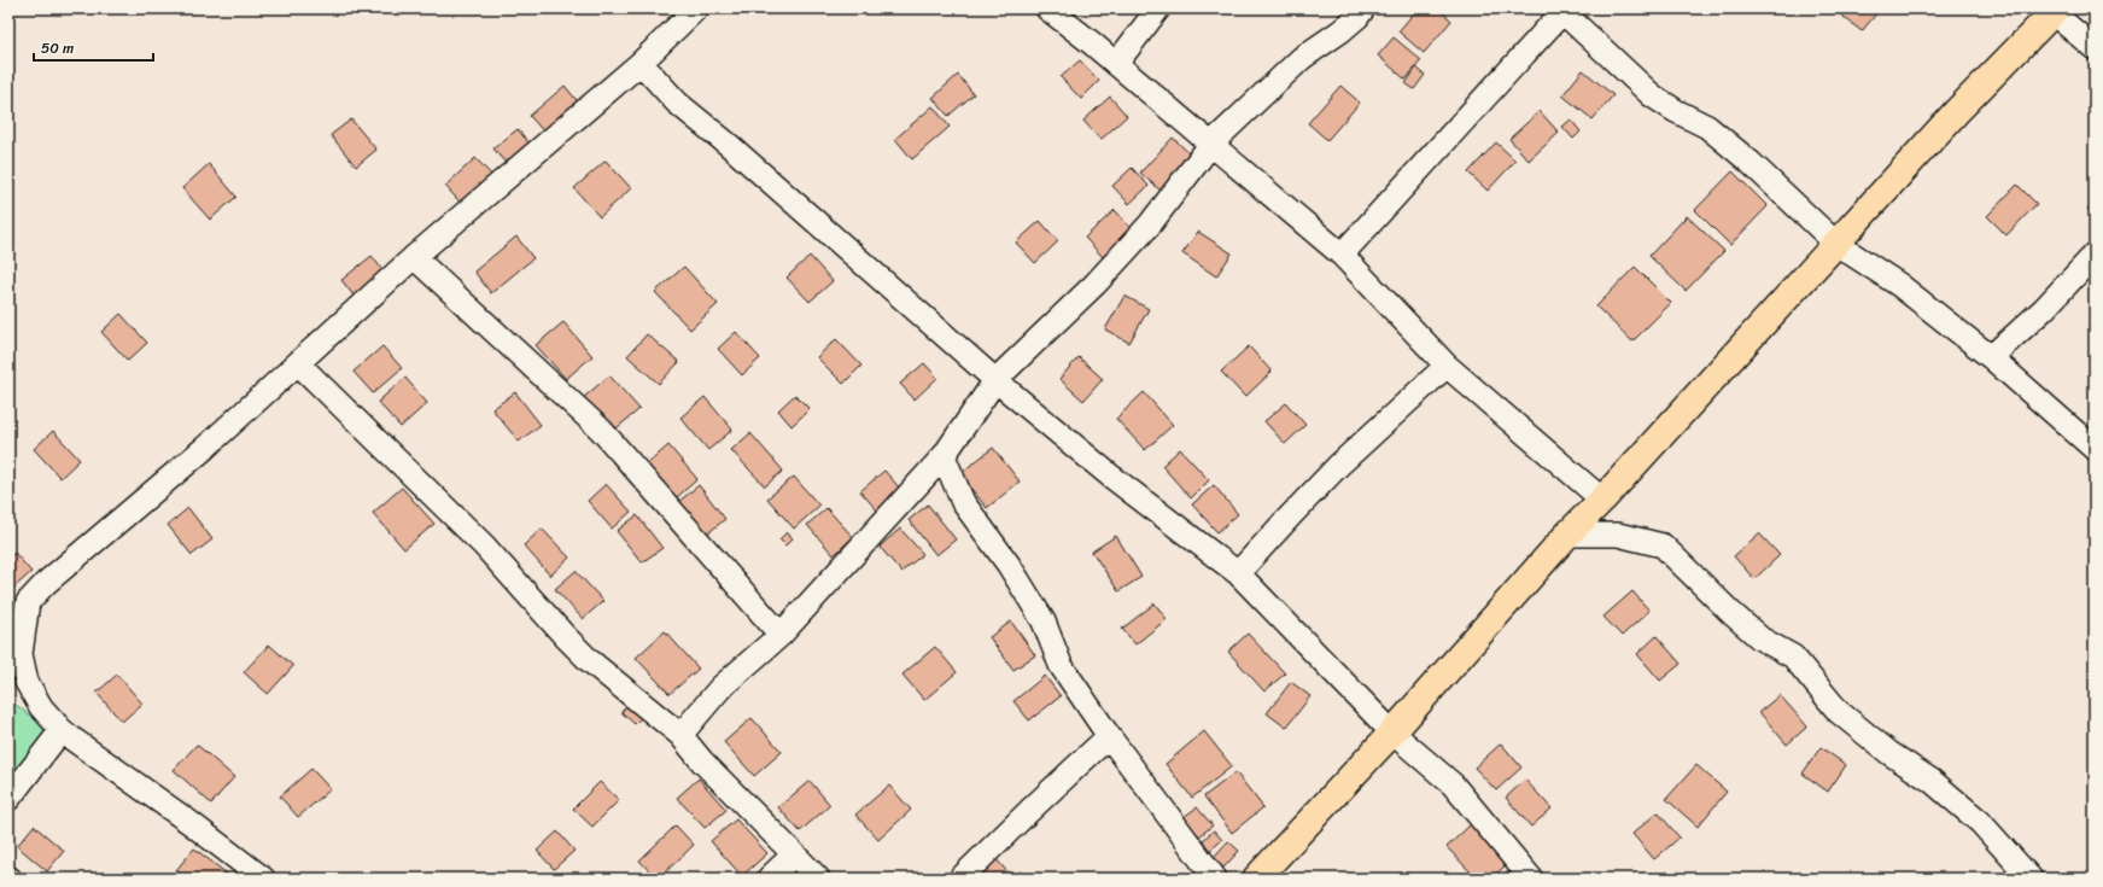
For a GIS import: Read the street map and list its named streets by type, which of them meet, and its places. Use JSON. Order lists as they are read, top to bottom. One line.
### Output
{"scale_bar":"50 m"}
